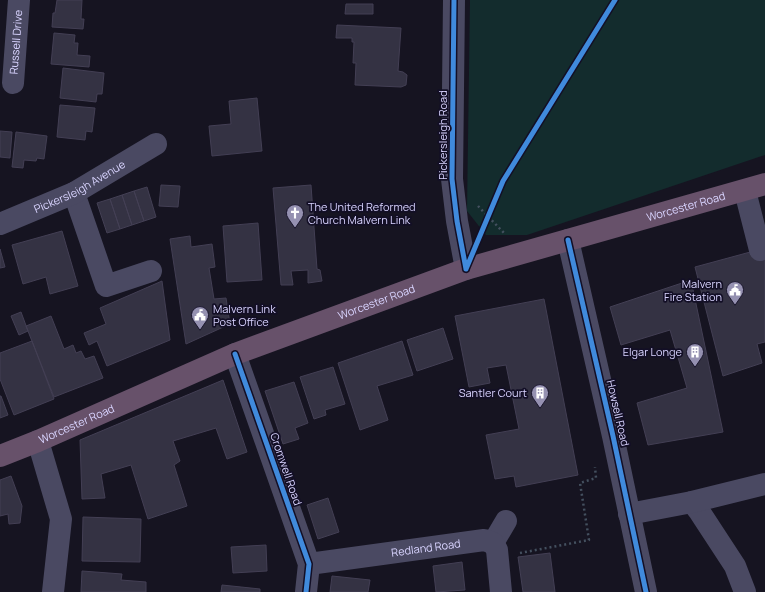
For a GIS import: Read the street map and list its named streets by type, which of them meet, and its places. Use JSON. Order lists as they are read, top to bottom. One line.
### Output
{"streets":{"highway":["Worcester Road"],"street":["Russell Drive","Pickersleigh Road","Pickersleigh Avenue","Howsell Road","Cromwell Road","Redland Road"]},"crossings":[["Pickersleigh Road","Worcester Road"],["Worcester Road","Howsell Road"],["Worcester Road","Cromwell Road"],["Cromwell Road","Redland Road"]],"places":{"church":["The United Reformed Church Malvern Link"],"public building":["Malvern Fire Station","Malvern Link Post Office"],"building":["Elgar Longe","Santler Court"]}}
